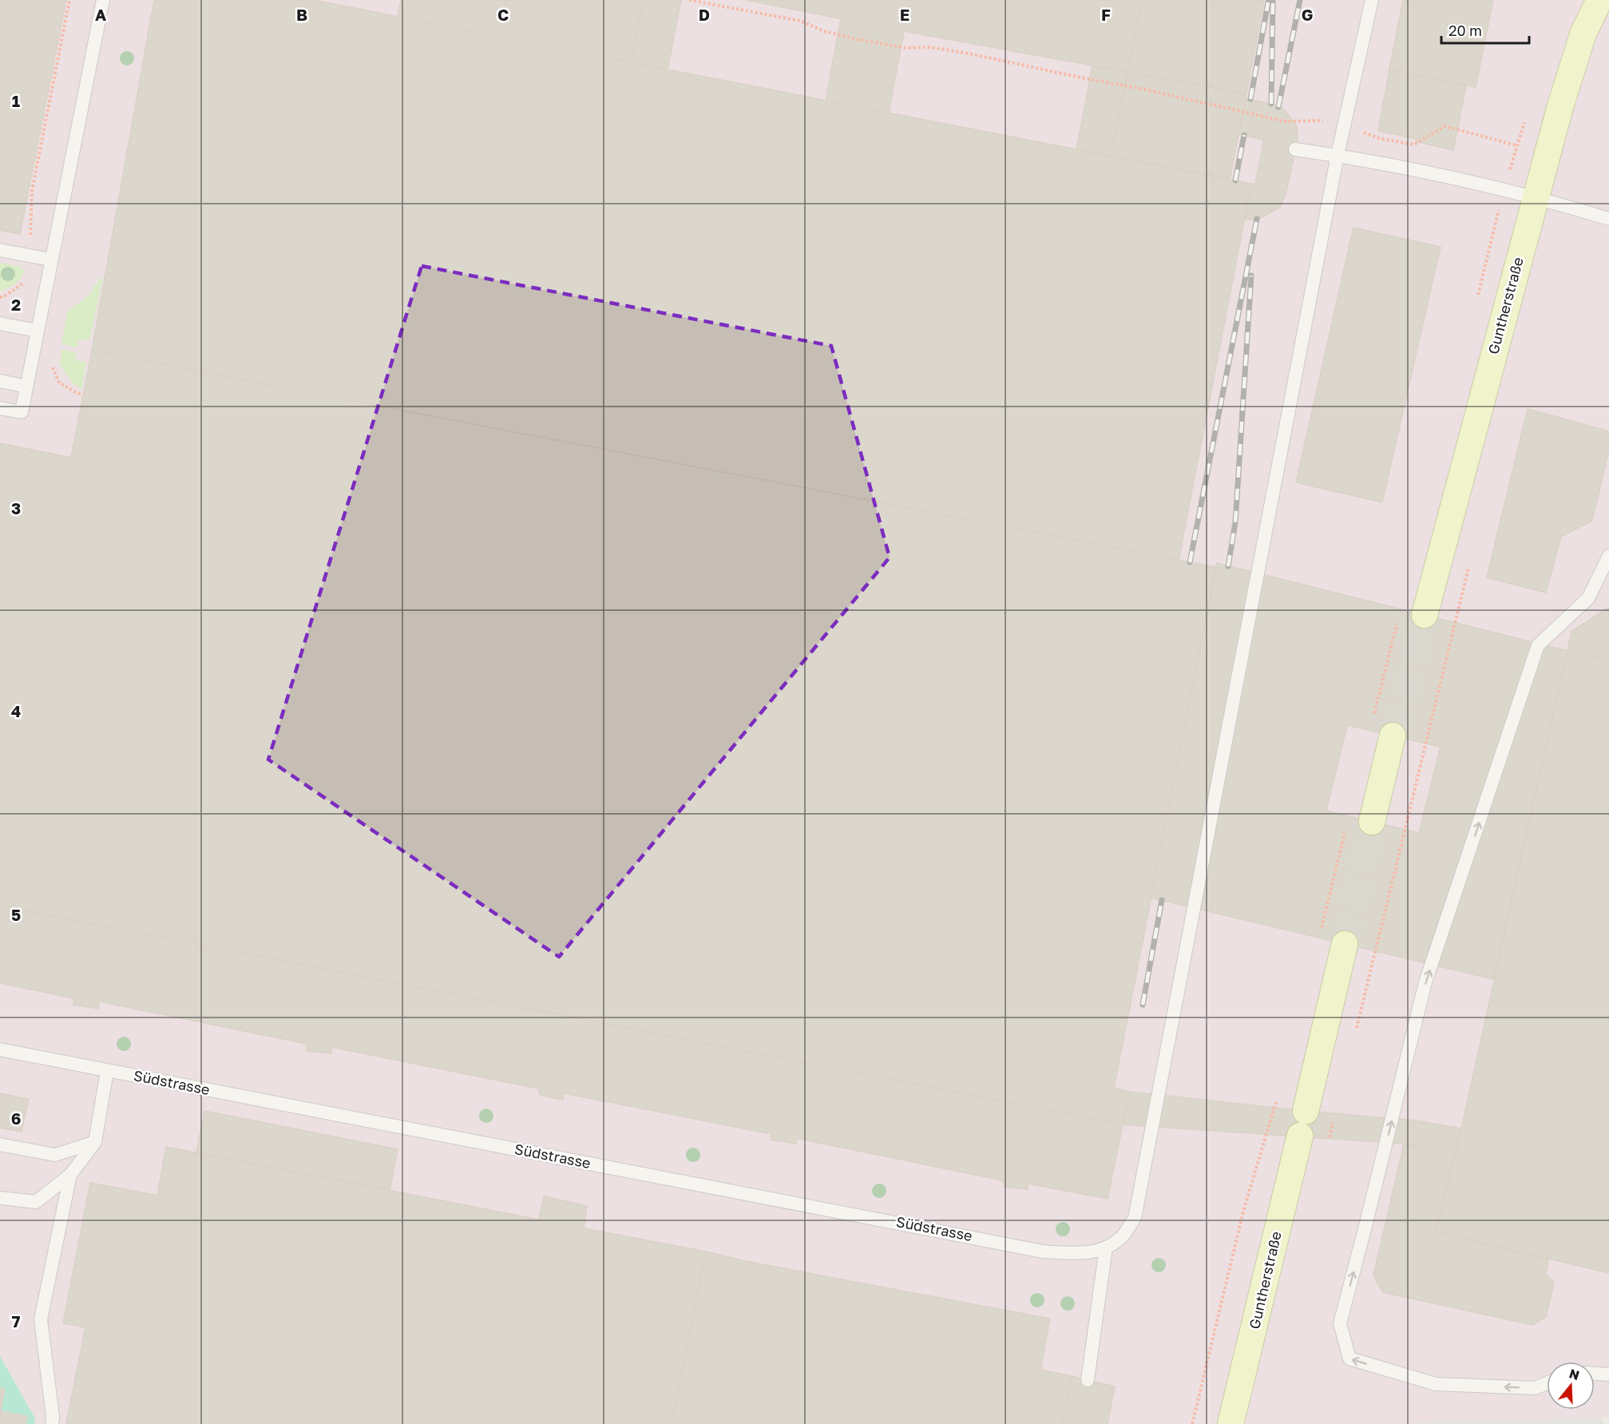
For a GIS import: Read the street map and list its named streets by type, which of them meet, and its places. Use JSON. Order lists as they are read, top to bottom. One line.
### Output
{"streets":{"street":["Guntherstraße"],"lane":["Südstrasse"]},"scale_bar":"20 m","north":"top","grid":{"columns":["A","B","C","D","E","F","G"],"rows":["1","2","3","4","5","6","7"]}}
